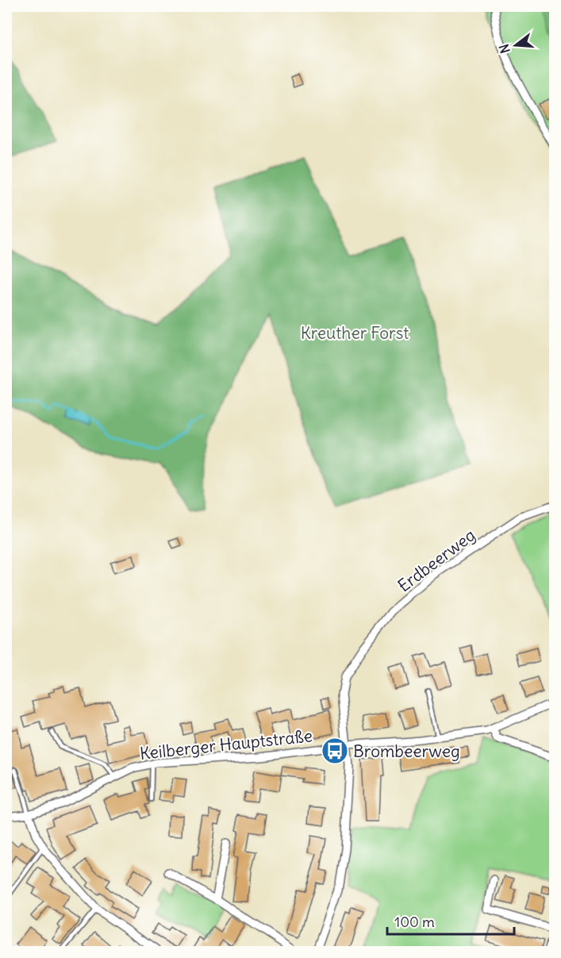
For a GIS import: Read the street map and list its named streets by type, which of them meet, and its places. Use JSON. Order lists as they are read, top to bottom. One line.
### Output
{"streets":{"street":["Erdbeerweg","Keilberger Hauptstraße"]},"crossings":[["Erdbeerweg","Keilberger Hauptstraße"]],"parks":["Kreuther Forst"],"places":{"bus stop":["Brombeerweg"]},"scale_bar":"100 m","north":"left"}
